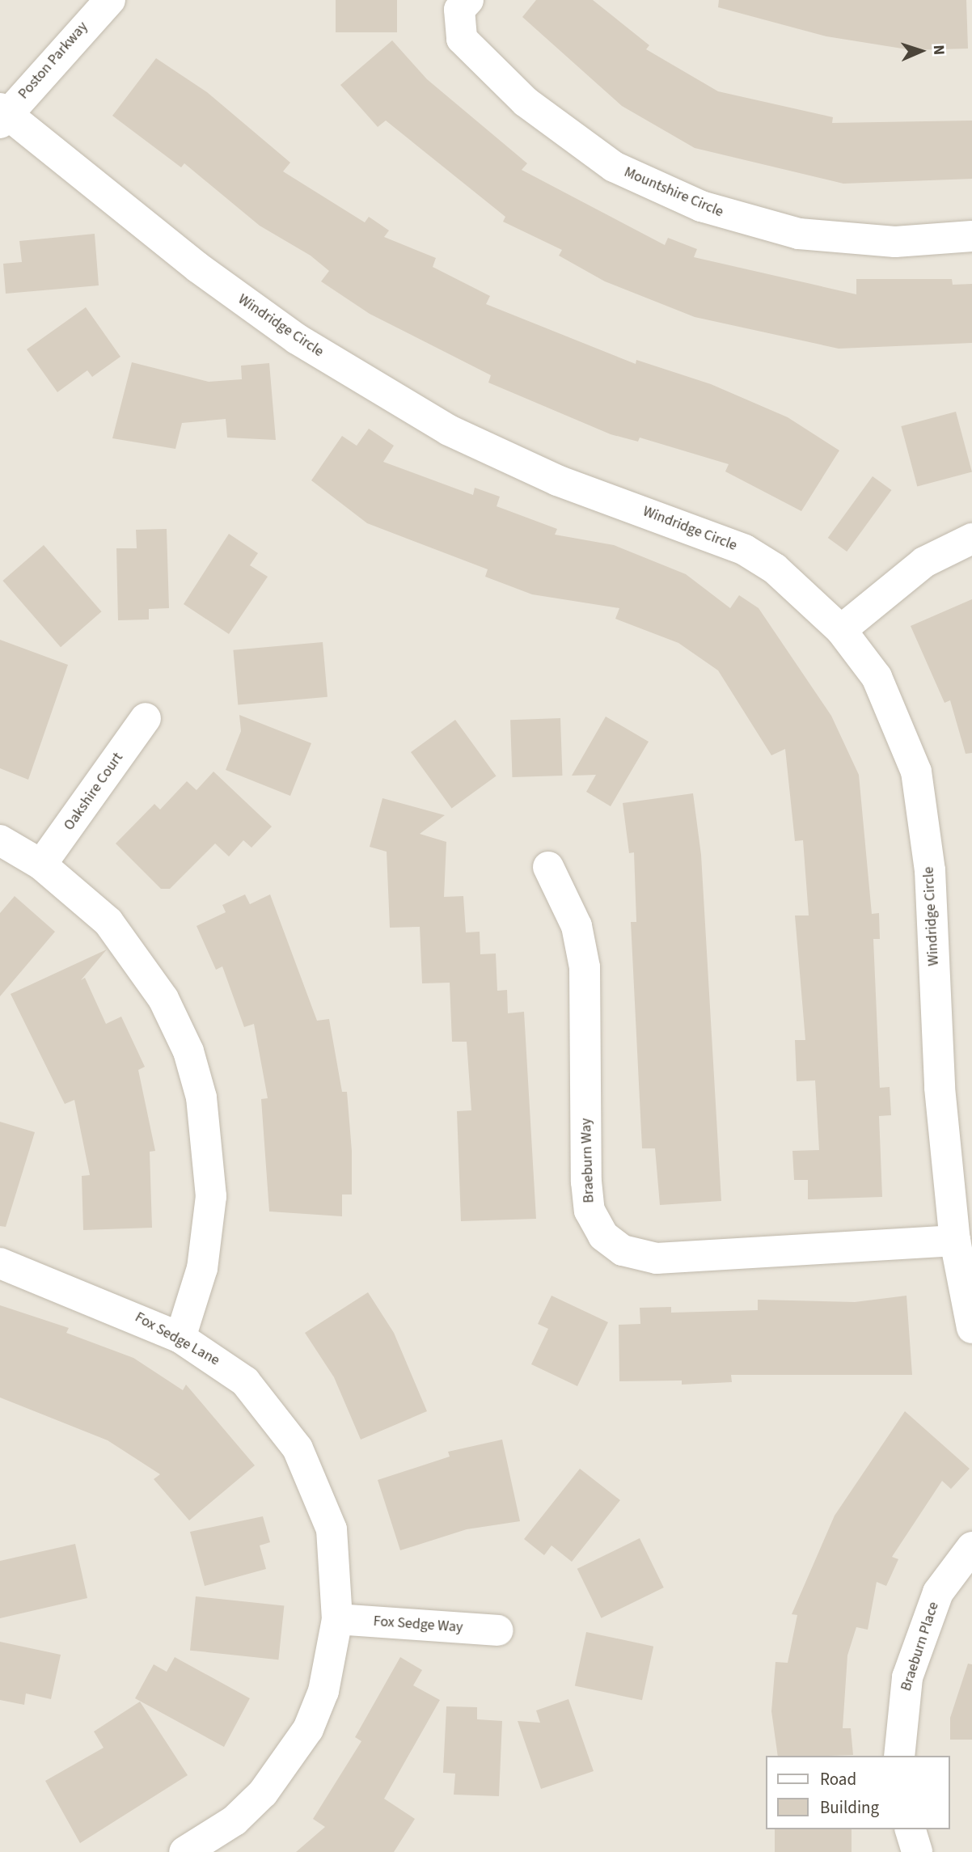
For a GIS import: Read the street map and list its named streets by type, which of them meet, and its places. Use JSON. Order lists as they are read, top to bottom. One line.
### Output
{"streets":{"street":["Poston Parkway","Mountshire Circle","Windridge Circle","Oakshire Court","Braeburn Way","Fox Sedge Lane","Fox Sedge Way","Braeburn Place"]},"crossings":[["Poston Parkway","Windridge Circle"],["Windridge Circle","Braeburn Way"],["Fox Sedge Lane","Fox Sedge Way"]],"legend":["Road","Building"],"north":"right"}
